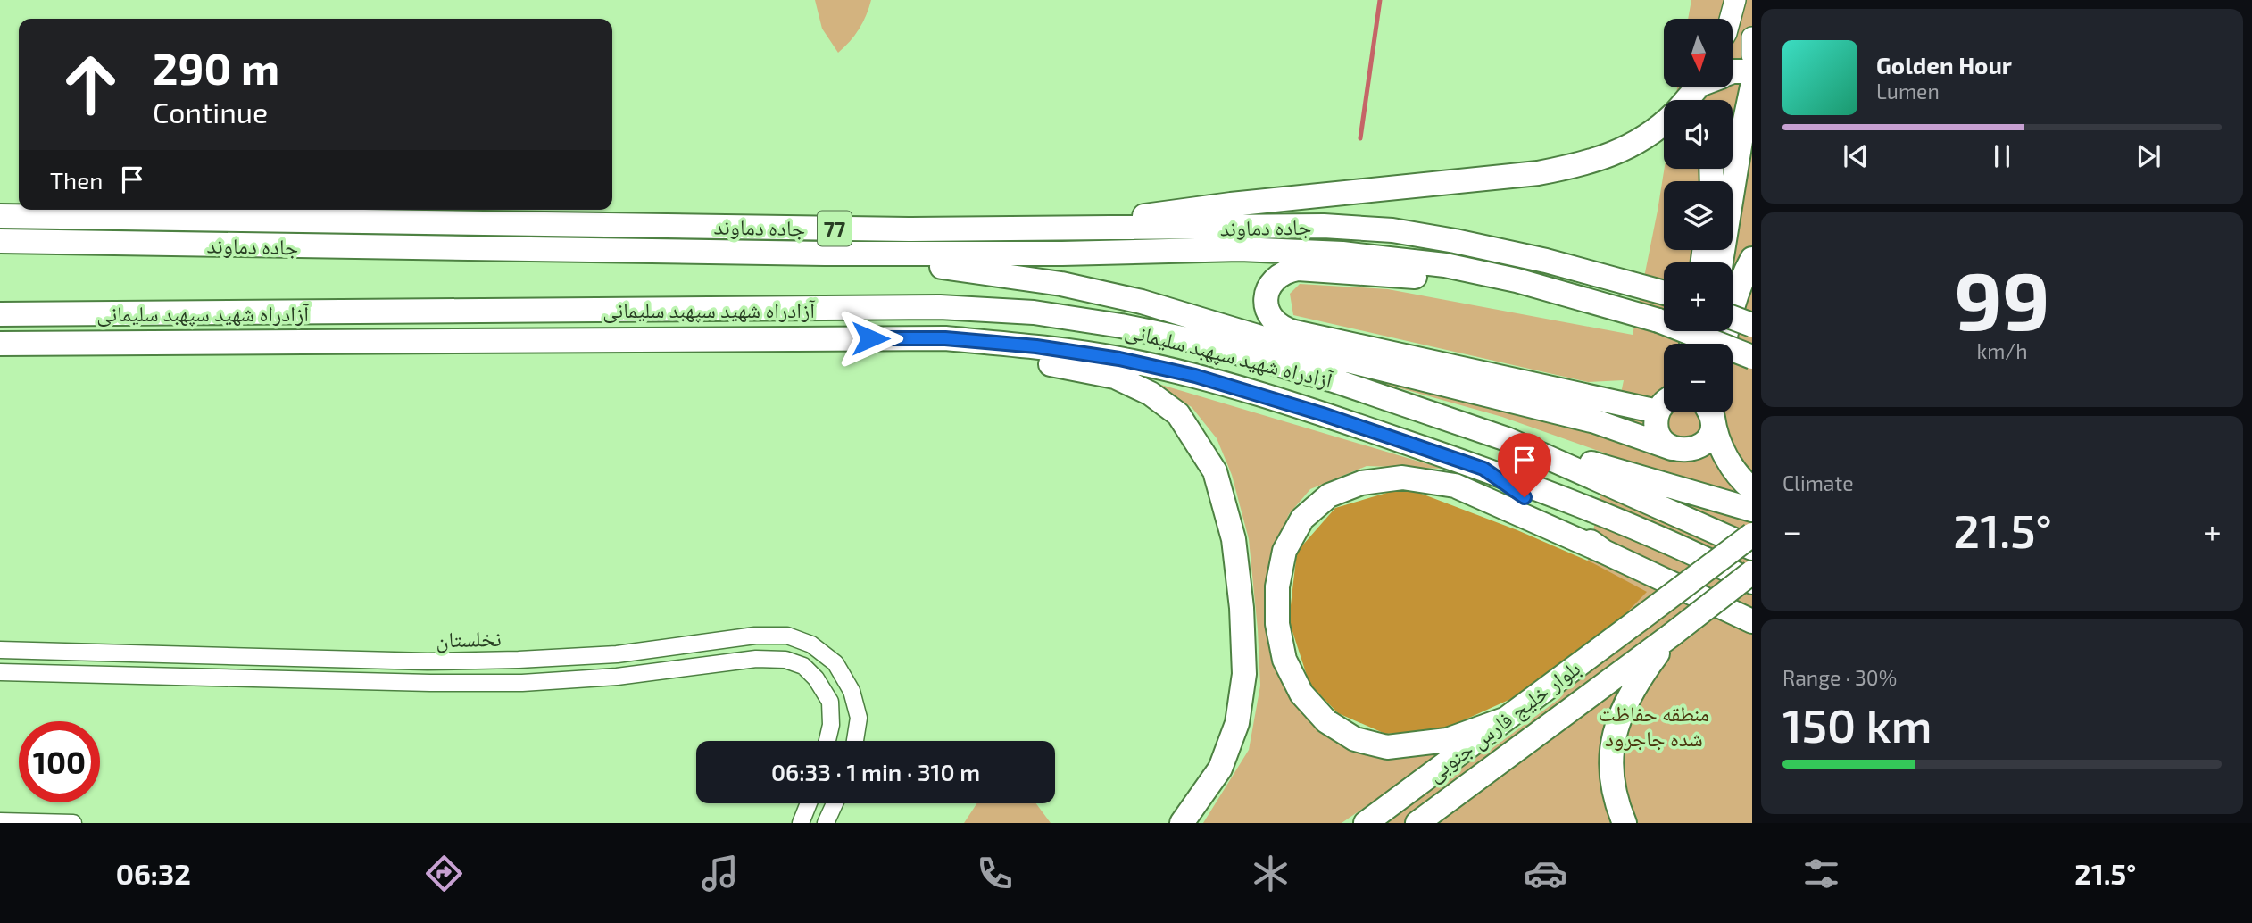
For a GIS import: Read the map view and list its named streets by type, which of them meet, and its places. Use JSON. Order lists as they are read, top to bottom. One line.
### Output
{"streets":{"highway":["جاده دماوند","77","آزادراه شهید سپهبد سلیمانی","بلوار خلیج فارس جنوبی"],"street":["نخلستان"]},"parks":["منطقه حفاظت شده جاجرود"],"north":"bottom","page":{"map_buttons":["+","−"],"turn":["290 m","Continue"],"song":["Golden Hour","Lumen"],"then":"Then","tile":[["99","km/h"],"Climate",["Range · 30%","150 km"]],"heat":["−","21.5°","+"],"limit":"100","trip":"06:33 · 1 min · 310 m","tabs":["06:32","21.5°"]}}
